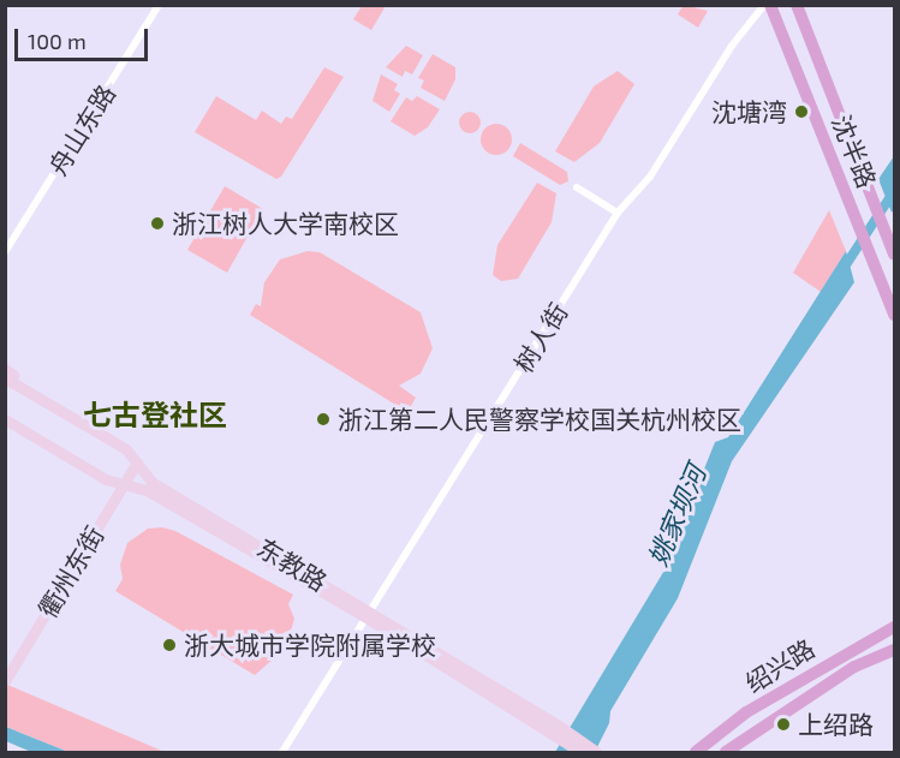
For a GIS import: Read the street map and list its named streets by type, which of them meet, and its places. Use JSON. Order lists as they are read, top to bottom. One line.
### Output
{"streets":{"main road":["沈半路","绍兴路"],"street":["舟山东路","树人街","东教路","衢州东街"]},"crossings":[["树人街","东教路"],["东教路","衢州东街"]],"districts":["七古登社区"],"water":["姚家坝河"],"places":["沈塘湾","浙江树人大学南校区","浙江第二人民警察学校国关杭州校区","浙大城市学院附属学校","上绍路"],"scale_bar":"100 m"}
